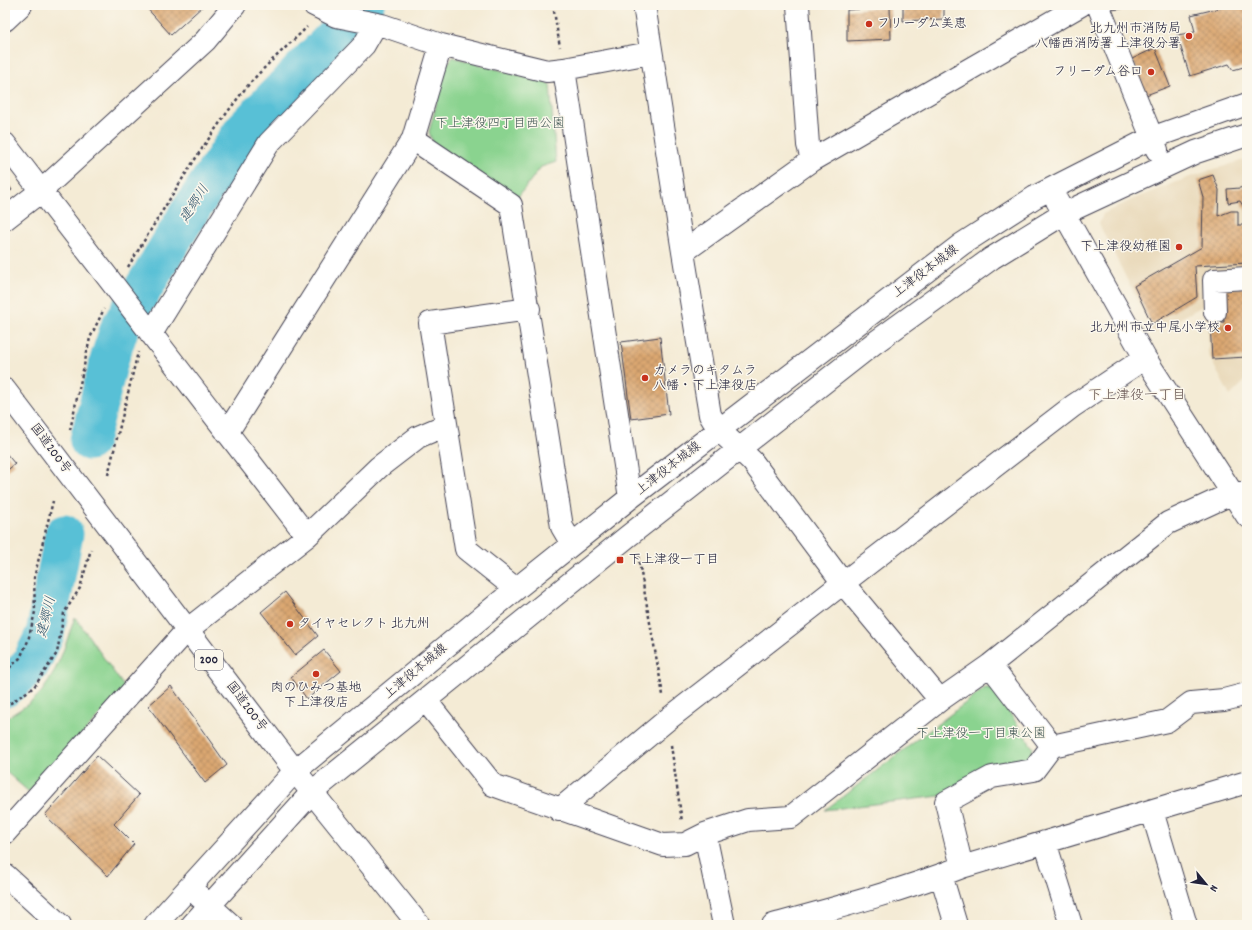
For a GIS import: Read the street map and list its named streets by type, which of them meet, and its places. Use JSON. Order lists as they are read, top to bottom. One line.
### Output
{"streets":{"main road":["上津役本城線","国道200号","200"]},"crossings":[["上津役本城線","国道200号"]],"districts":["下上津役一丁目"],"water":["建郷川"],"parks":["下上津役四丁目西公園","下上津役一丁目東公園"],"places":{"other":["フリーダム美恵","北九州市消防局 八幡西消防署 上津役分署","フリーダム谷口","下上津役幼稚園","北九州市立中尾小学校","カメラのキタムラ 八幡・下上津役店","タイヤセレクト 北九州","肉のひみつ基地 下上津役店"],"transit":["下上津役一丁目"]},"north":"bottom right"}
